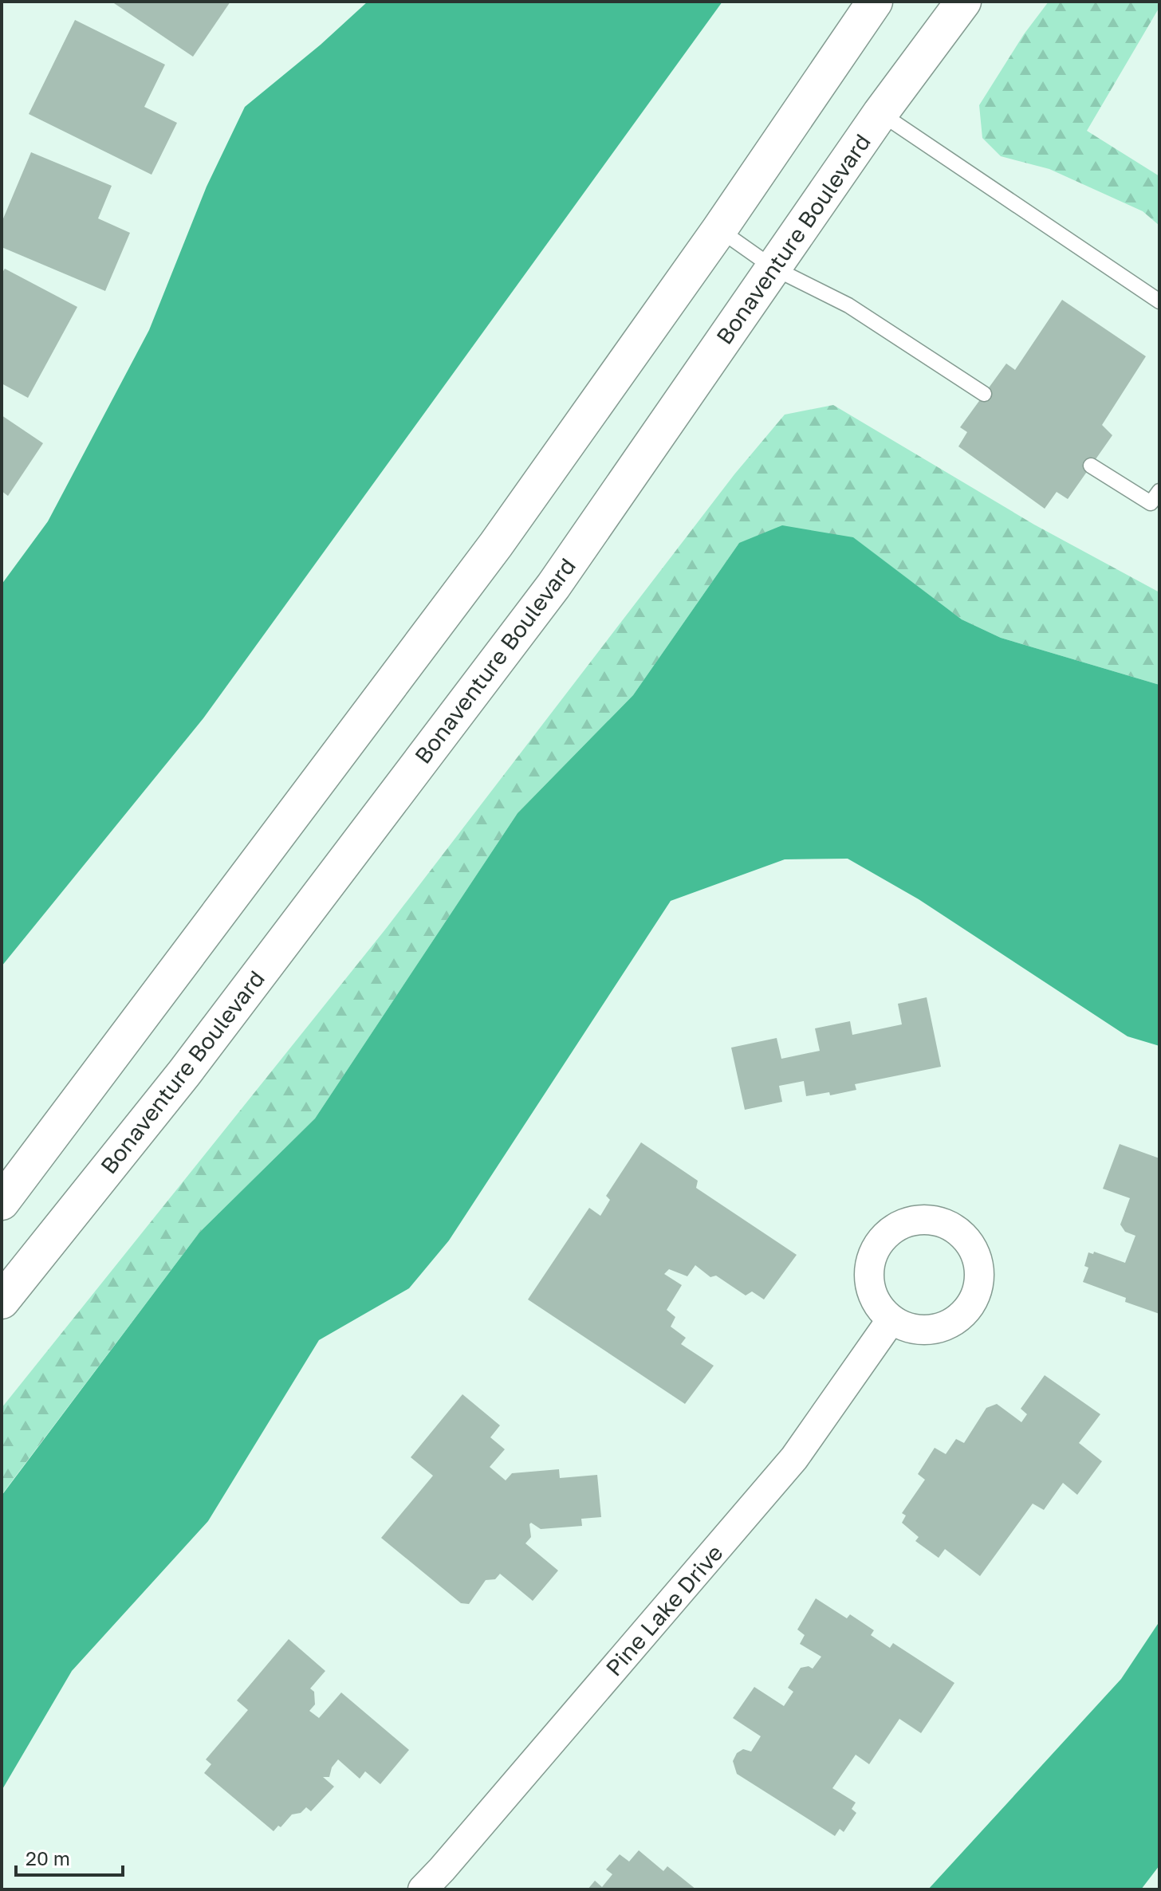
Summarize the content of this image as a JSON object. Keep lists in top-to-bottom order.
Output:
{
  "streets": {
    "main road": ["Bonaventure Boulevard"],
    "street": ["Pine Lake Drive"]
  },
  "scale_bar": "20 m"
}
